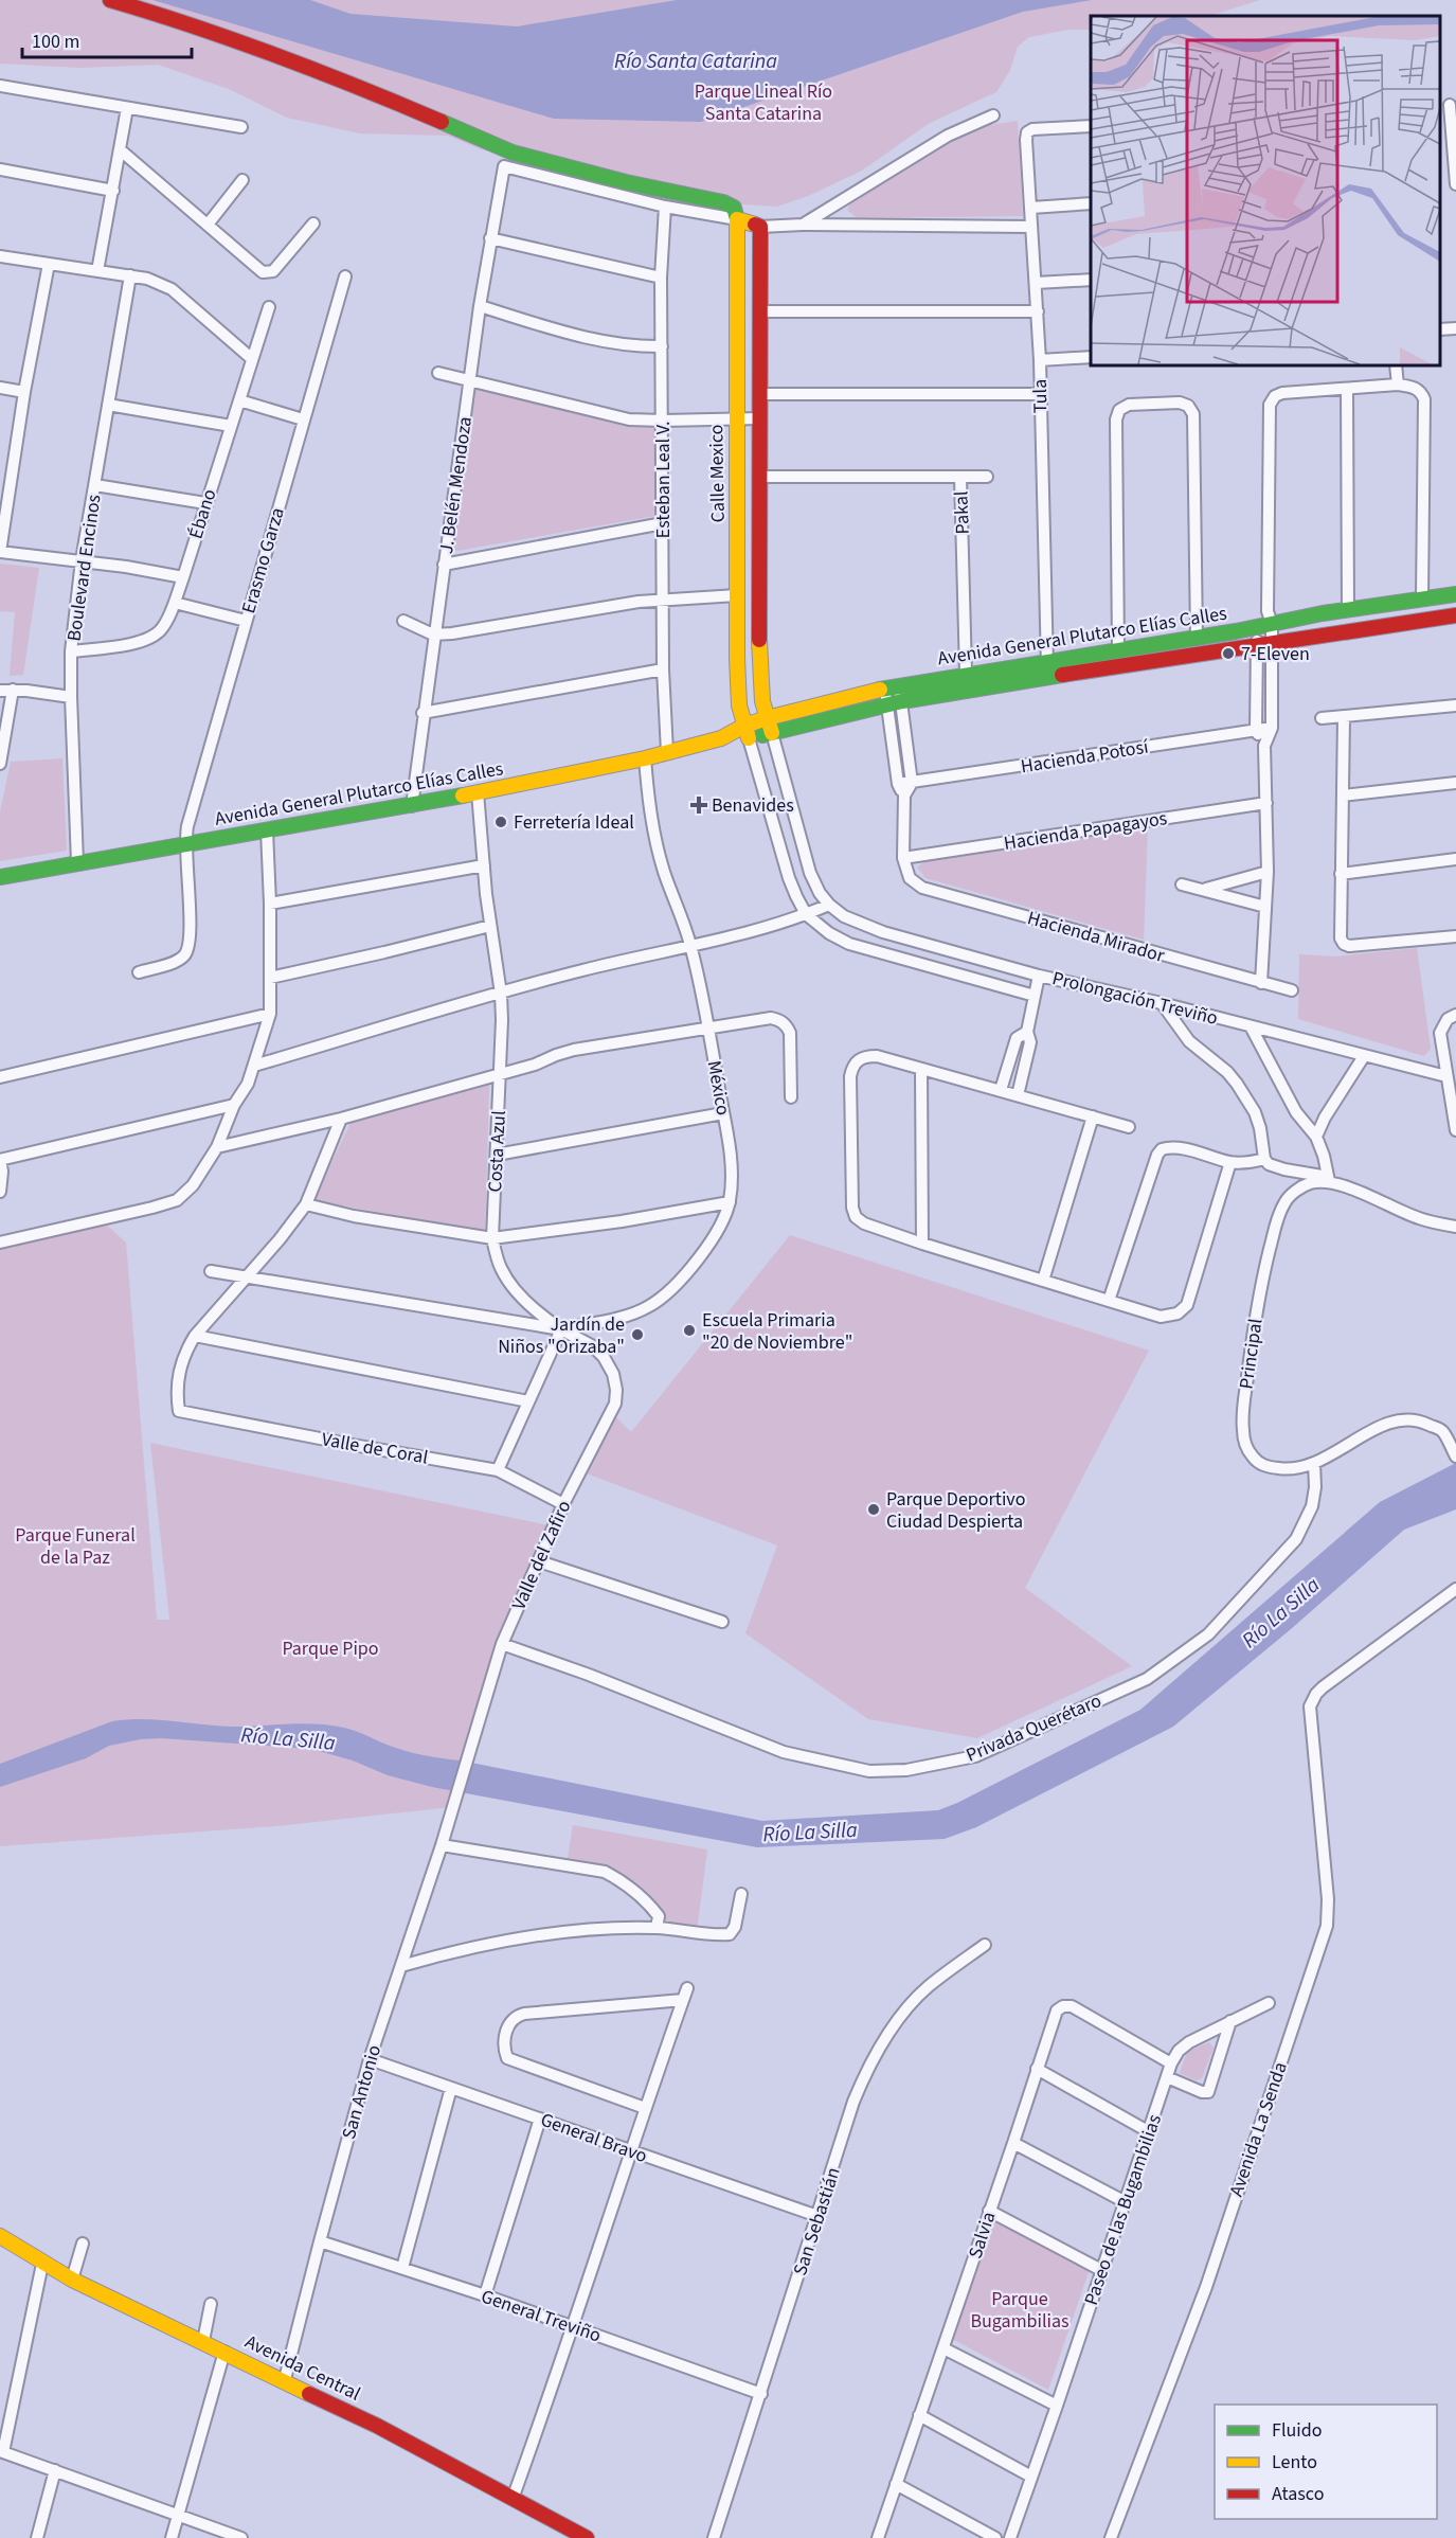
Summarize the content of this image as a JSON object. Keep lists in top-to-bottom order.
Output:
{
  "streets": {
    "main road": ["Calle Mexico", "Avenida General Plutarco Elías Calles", "Avenida Central"],
    "street": [
      "Tula",
      "Esteban Leal V.",
      "J. Belén Mendoza",
      "Pakal",
      "Ébano",
      "Erasmo Garza",
      "Boulevard Encinos",
      "Hacienda Potosí",
      "Hacienda Papagayos",
      "Hacienda Mirador",
      "Prolongación Treviño",
      "México",
      "Costa Azul",
      "Principal",
      "Valle de Coral",
      "Valle del Zafiro",
      "Privada Querétaro",
      "San Antonio",
      "Avenida La Senda",
      "General Bravo",
      "Paseo de las Bugambilias",
      "San Sebastián",
      "Salvia",
      "General Treviño"
    ]
  },
  "crossings": [
    ["Tula", "Avenida General Plutarco Elías Calles"],
    ["Calle Mexico", "Avenida General Plutarco Elías Calles"],
    ["Calle Mexico", "Prolongación Treviño"],
    ["Esteban Leal V.", "J. Belén Mendoza"],
    ["Esteban Leal V.", "Avenida General Plutarco Elías Calles"],
    ["J. Belén Mendoza", "Avenida General Plutarco Elías Calles"],
    ["Pakal", "Avenida General Plutarco Elías Calles"],
    ["Ébano", "Boulevard Encinos"],
    ["Erasmo Garza", "Avenida General Plutarco Elías Calles"],
    ["Boulevard Encinos", "Avenida General Plutarco Elías Calles"],
    ["Avenida General Plutarco Elías Calles", "Prolongación Treviño"],
    ["Avenida General Plutarco Elías Calles", "México"],
    ["Avenida General Plutarco Elías Calles", "Costa Azul"],
    ["Hacienda Papagayos", "Hacienda Mirador"],
    ["México", "Costa Azul"],
    ["México", "Valle del Zafiro"],
    ["Costa Azul", "Valle del Zafiro"],
    ["Principal", "Privada Querétaro"],
    ["Valle de Coral", "Valle del Zafiro"],
    ["Valle del Zafiro", "Privada Querétaro"],
    ["Valle del Zafiro", "San Antonio"],
    ["San Antonio", "General Bravo"],
    ["San Antonio", "General Treviño"],
    ["San Antonio", "Avenida Central"],
    ["General Bravo", "San Sebastián"],
    ["Paseo de las Bugambilias", "Salvia"],
    ["San Sebastián", "General Treviño"]
  ],
  "water": ["Río Santa Catarina", "Río La Silla"],
  "parks": [
    "Parque Lineal Río Santa Catarina",
    "Parque Funeral de la Paz",
    "Parque Pipo",
    "Parque Bugambilias"
  ],
  "places": {
    "other": [
      "7-Eleven",
      "Ferretería Ideal",
      "Escuela Primaria \"20 de Noviembre\"",
      "Jardín de Niños \"Orizaba\"",
      "Parque Deportivo Ciudad Despierta"
    ],
    "health": ["Benavides"]
  },
  "legend": ["Fluido", "Lento", "Atasco"],
  "scale_bar": "100 m"
}
